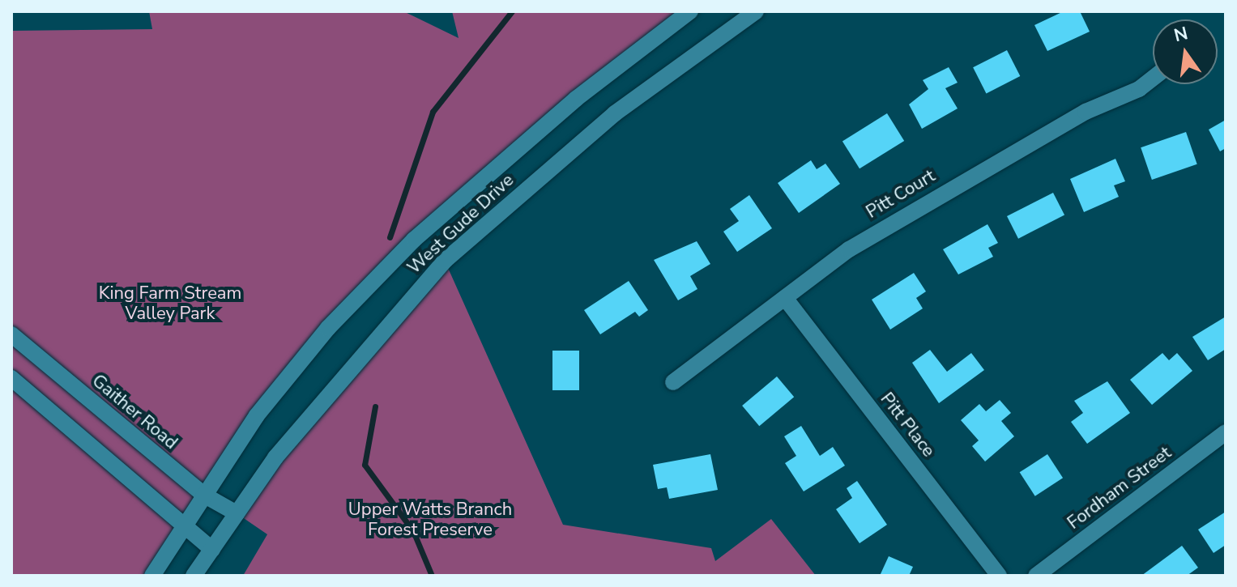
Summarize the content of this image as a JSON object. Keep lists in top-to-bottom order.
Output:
{
  "streets": {
    "main road": [
      "Pitt Court",
      "West Gude Drive",
      "Gaither Road",
      "Pitt Place",
      "Fordham Street"
    ]
  },
  "crossings": [
    ["Pitt Court", "Pitt Place"],
    ["West Gude Drive", "Gaither Road"]
  ],
  "parks": ["King Farm Stream Valley Park", "Upper Watts Branch Forest Preserve"],
  "north": "top"
}
